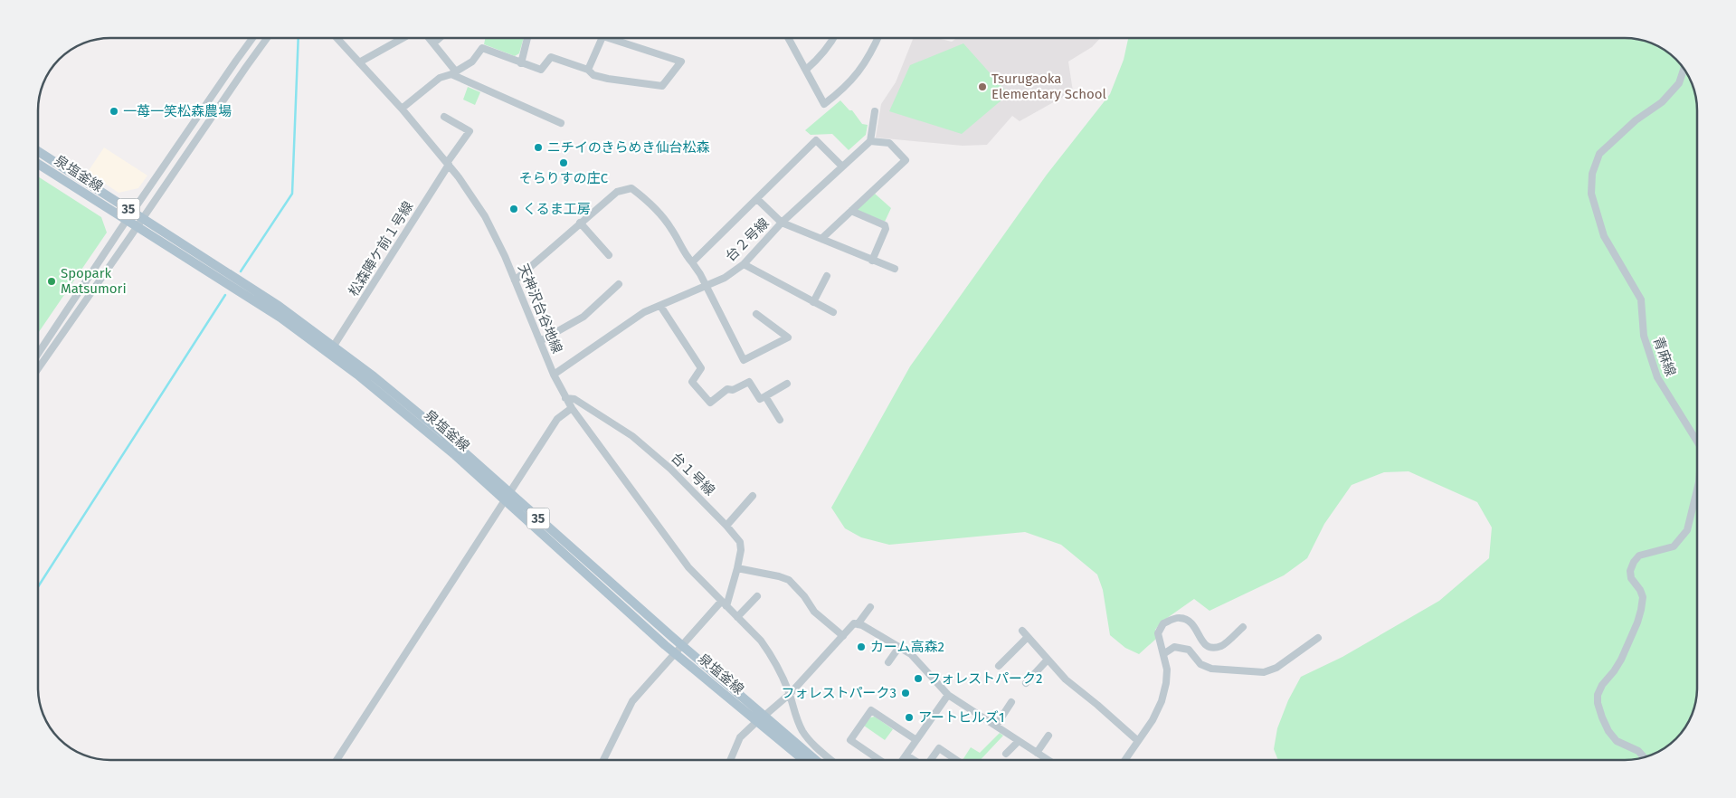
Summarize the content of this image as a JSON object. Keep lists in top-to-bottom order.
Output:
{
  "streets": {
    "main road": ["泉塩釜線", "35"],
    "street": [
      "台２号線",
      "松森陣ケ前１号線",
      "天神沢台谷地線",
      "青麻線",
      "台１号線"
    ]
  },
  "crossings": [
    ["泉塩釜線", "35"],
    ["泉塩釜線", "松森陣ケ前１号線"],
    ["台２号線", "天神沢台谷地線"],
    ["松森陣ケ前１号線", "天神沢台谷地線"],
    ["天神沢台谷地線", "台１号線"]
  ],
  "places": [
    "Tsurugaoka Elementary School",
    "一苺一笑松森農場",
    "ニチイのきらめき仙台松森",
    "そらりすの庄C",
    "くるま工房",
    "Spopark Matsumori",
    "カーム高森2",
    "フォレストパーク2",
    "フォレストパーク3",
    "アートヒルズ1"
  ]
}
